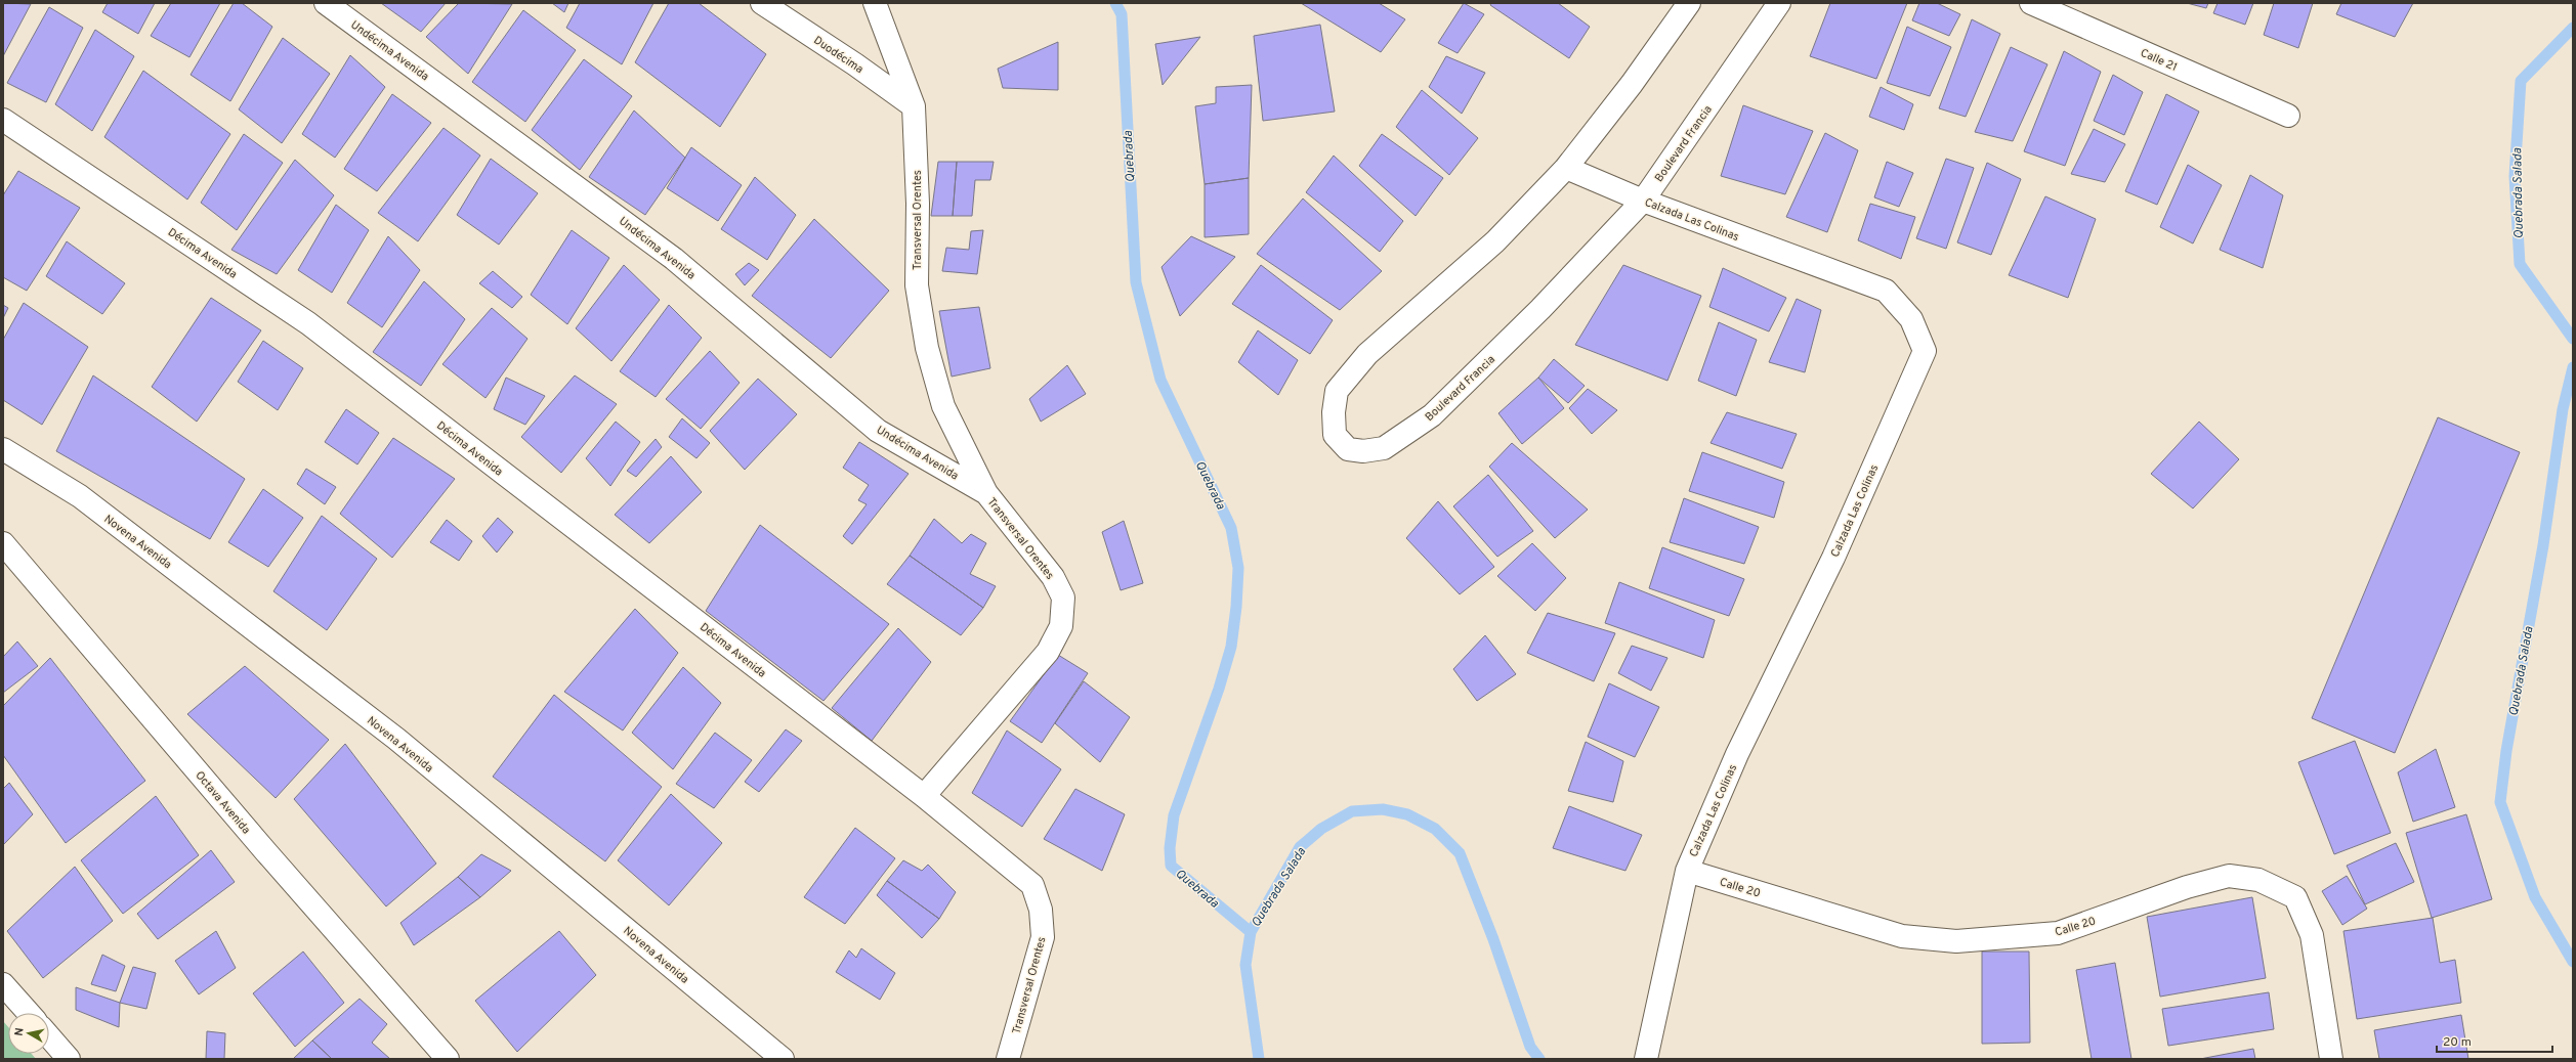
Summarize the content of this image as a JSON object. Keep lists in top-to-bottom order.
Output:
{
  "streets": {
    "street": [
      "Undécima Avenida",
      "Duodécima",
      "Calle 21",
      "Boulevard Francia",
      "Calzada Las Colinas",
      "Transversal Orentes",
      "Décima Avenida",
      "Novena Avenida",
      "Octava Avenida",
      "Calle 20"
    ]
  },
  "crossings": [
    ["Undécima Avenida", "Transversal Orentes"],
    ["Duodécima", "Transversal Orentes"],
    ["Boulevard Francia", "Calzada Las Colinas"],
    ["Calzada Las Colinas", "Calle 20"],
    ["Transversal Orentes", "Décima Avenida"]
  ],
  "water": ["Quebrada", "Quebrada Salada"],
  "scale_bar": "20 m",
  "north": "left"
}
